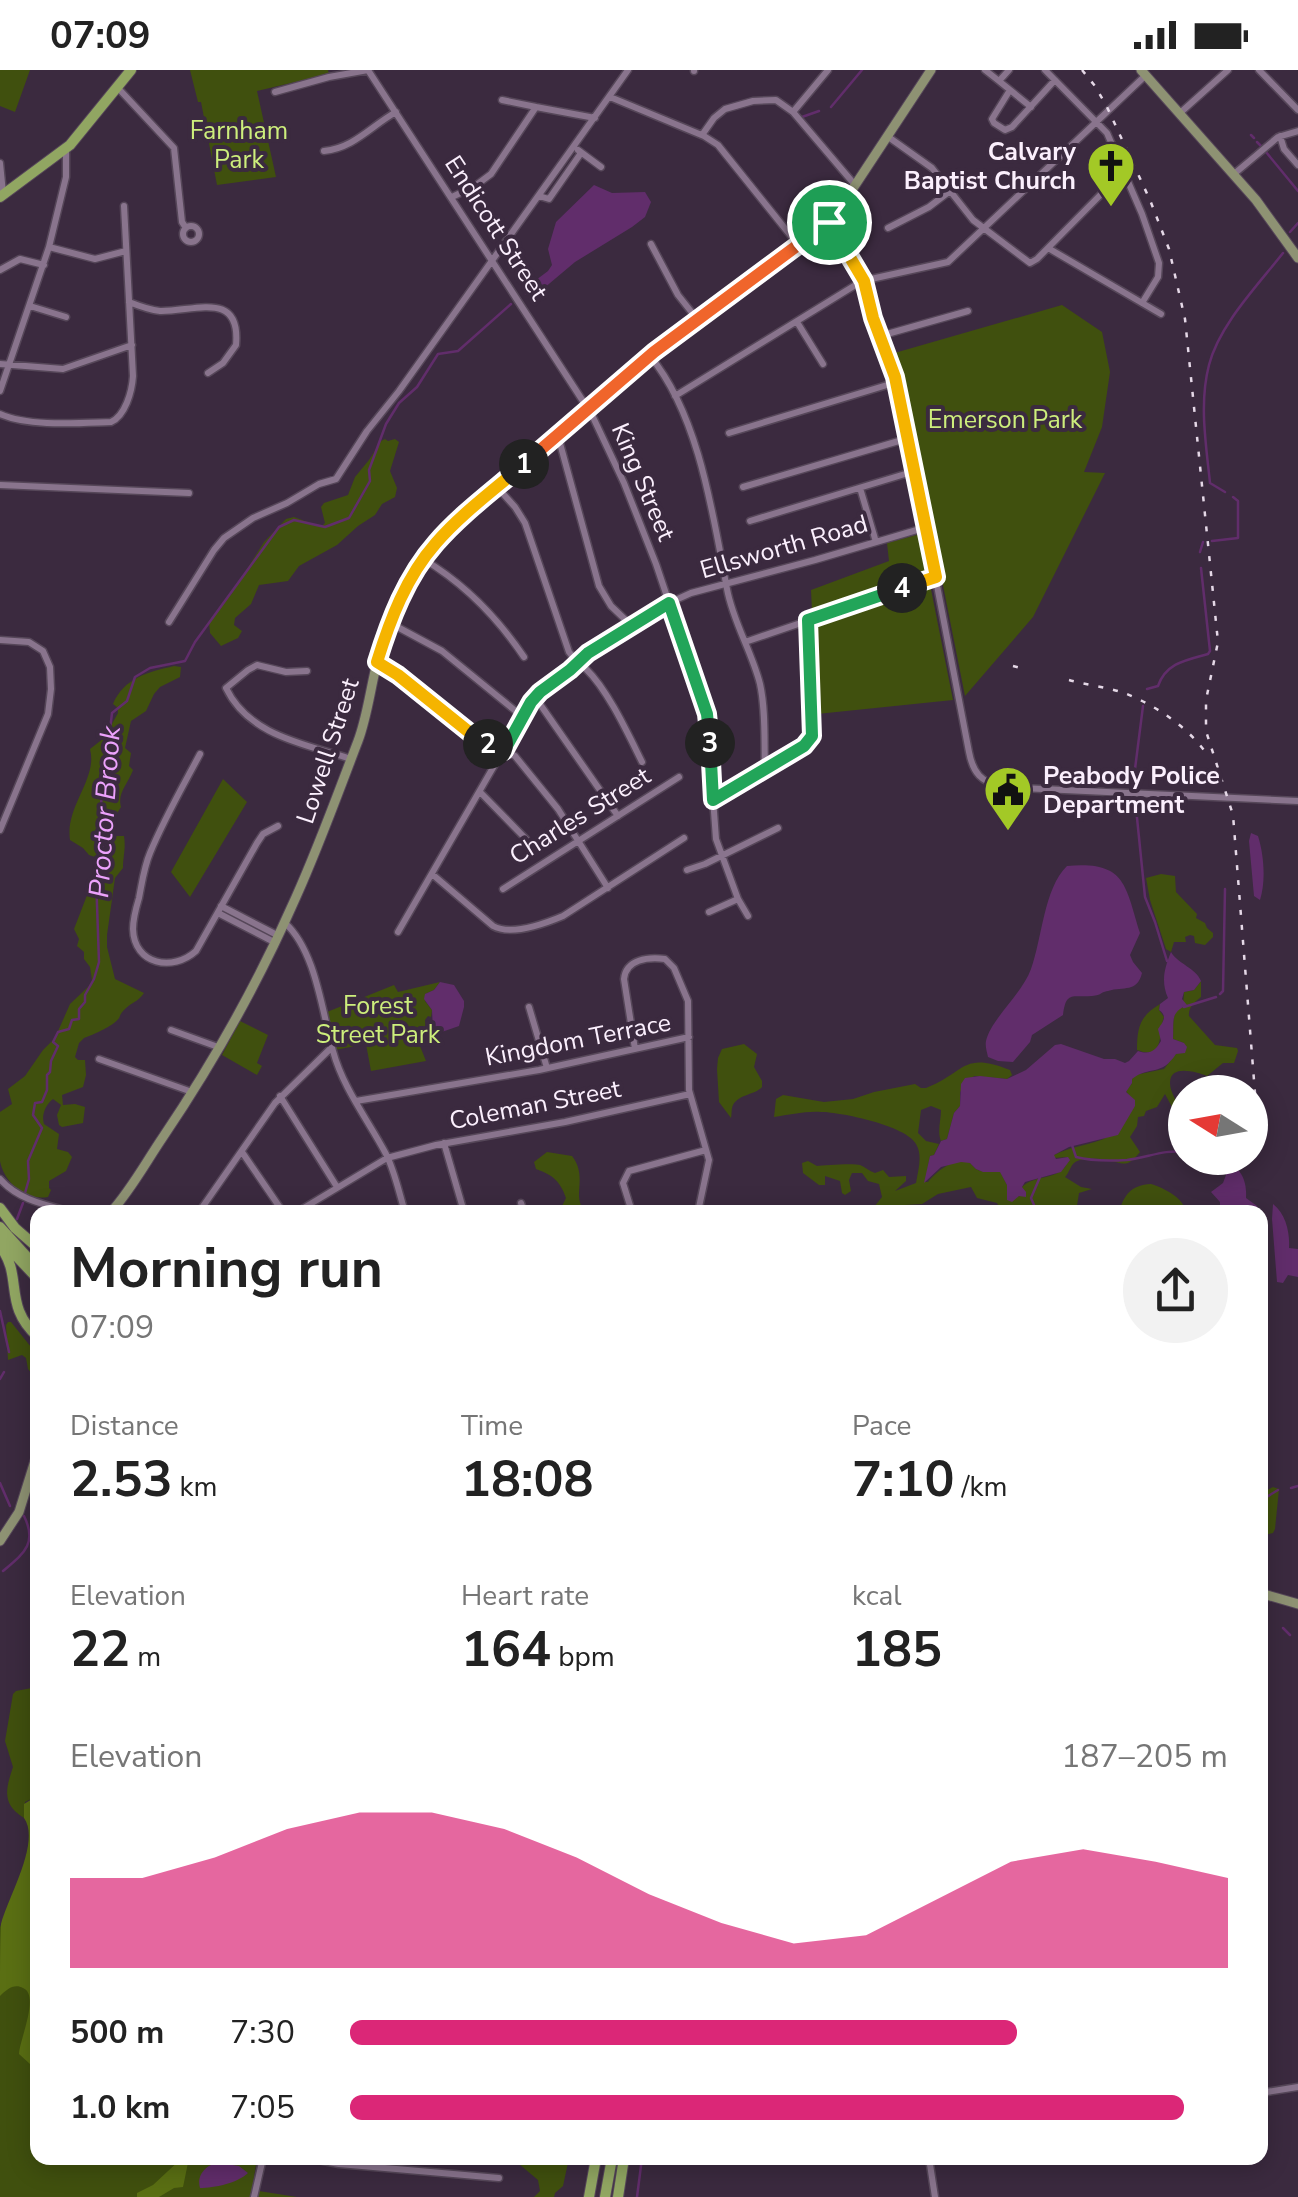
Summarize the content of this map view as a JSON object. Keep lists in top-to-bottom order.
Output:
{
  "streets": {
    "main road": ["Lowell Street"],
    "street": [
      "Endicott Street",
      "King Street",
      "Ellsworth Road",
      "Charles Street",
      "Kingdom Terrace",
      "Coleman Street"
    ]
  },
  "crossings": [
    ["Endicott Street", "King Street"],
    ["Endicott Street", "Lowell Street"],
    ["King Street", "Ellsworth Road"],
    ["King Street", "Lowell Street"]
  ],
  "water": ["Proctor Brook"],
  "parks": ["Farnham Park", "Emerson Park", "Forest Street Park"],
  "places": {
    "church": ["Calvary Baptist Church"],
    "public building": ["Peabody Police Department"]
  },
  "north": "left",
  "page": {
    "status": "07:09",
    "pins": [
      "1",
      "4",
      "3",
      "2"
    ],
    "heading": ["Morning run", "07:09"],
    "stats": [
      ["Distance", "2.53 km"],
      ["Time", "18:08"],
      ["Pace", "7:10 /km"],
      ["Elevation", "22 m"],
      ["Heart rate", "164 bpm"],
      ["kcal", "185"]
    ],
    "chart": ["Elevation", "187–205 m"],
    "list": [
      {
        "name": "500 m",
        "note": "7:30"
      },
      {
        "name": "1.0 km",
        "note": "7:05"
      }
    ]
  }
}
